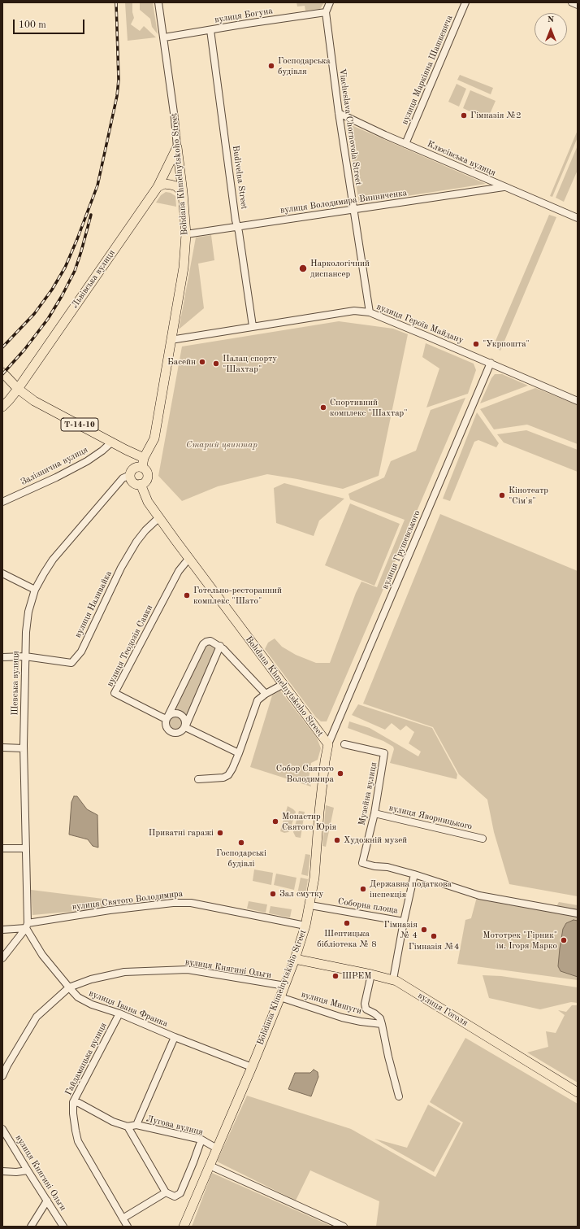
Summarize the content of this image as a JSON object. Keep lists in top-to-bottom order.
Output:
{
  "streets": {
    "main road": [
      "Bohdana Khmelnytskoho Street",
      "Львівська вулиця",
      "Т-14-10",
      "вулиця Гоголя"
    ],
    "street": [
      "вулиця Богуна",
      "вулиця Маркіяна Шашкевича",
      "Viacheslava Chornovola Street",
      "Клюсівська вулиця",
      "Budivelna Street",
      "вулиця Володимира Винниченка",
      "вулиця Героїв Майдану",
      "Залізнична вулиця",
      "вулиця Грушевського",
      "вулиця Наливайка",
      "вулиця Теодозія Савки",
      "Шевська вулиця",
      "Музейна вулиця",
      "вулиця Яворницького",
      "вулиця Святого Володимира",
      "Соборна площа",
      "вулиця Княгині Ольги",
      "вулиця Мишуги",
      "вулиця Івана Франка",
      "Гайдамацька вулиця",
      "Лугова вулиця"
    ]
  },
  "crossings": [
    ["вулиця Богуна", "Viacheslava Chornovola Street"],
    ["вулиця Богуна", "Bohdana Khmelnytskoho Street"],
    ["вулиця Богуна", "Budivelna Street"],
    ["вулиця Маркіяна Шашкевича", "Клюсівська вулиця"],
    ["Viacheslava Chornovola Street", "Клюсівська вулиця"],
    ["Viacheslava Chornovola Street", "вулиця Володимира Винниченка"],
    ["Viacheslava Chornovola Street", "вулиця Героїв Майдану"],
    ["Клюсівська вулиця", "вулиця Володимира Винниченка"],
    ["Bohdana Khmelnytskoho Street", "вулиця Володимира Винниченка"],
    ["Bohdana Khmelnytskoho Street", "Львівська вулиця"],
    ["Bohdana Khmelnytskoho Street", "вулиця Героїв Майдану"],
    ["Bohdana Khmelnytskoho Street", "Т-14-10"],
    ["Bohdana Khmelnytskoho Street", "вулиця Грушевського"],
    ["Bohdana Khmelnytskoho Street", "вулиця Наливайка"],
    ["Bohdana Khmelnytskoho Street", "вулиця Теодозія Савки"],
    ["Bohdana Khmelnytskoho Street", "Шевська вулиця"],
    ["Bohdana Khmelnytskoho Street", "вулиця Святого Володимира"],
    ["Bohdana Khmelnytskoho Street", "Соборна площа"],
    ["Bohdana Khmelnytskoho Street", "вулиця Княгині Ольги"],
    ["Bohdana Khmelnytskoho Street", "вулиця Мишуги"],
    ["Bohdana Khmelnytskoho Street", "вулиця Івана Франка"],
    ["Bohdana Khmelnytskoho Street", "вулиця Гоголя"],
    ["Bohdana Khmelnytskoho Street", "Лугова вулиця"],
    ["Budivelna Street", "вулиця Володимира Винниченка"],
    ["Budivelna Street", "вулиця Героїв Майдану"],
    ["Львівська вулиця", "Т-14-10"],
    ["вулиця Героїв Майдану", "вулиця Грушевського"],
    ["Т-14-10", "Залізнична вулиця"],
    ["вулиця Наливайка", "Шевська вулиця"],
    ["Шевська вулиця", "вулиця Святого Володимира"],
    ["Шевська вулиця", "вулиця Івана Франка"],
    ["Музейна вулиця", "вулиця Яворницького"],
    ["вулиця Святого Володимира", "вулиця Івана Франка"],
    ["Соборна площа", "вулиця Гоголя"],
    ["вулиця Княгині Ольги", "вулиця Івана Франка"],
    ["вулиця Івана Франка", "Гайдамацька вулиця"],
    ["Гайдамацька вулиця", "Лугова вулиця"]
  ],
  "parks": ["Старий цвинтар"],
  "places": [
    "Господарська будівля",
    "Гімназія №2",
    "Наркологічний диспансер",
    "\"Укрпошта\"",
    "Басейн",
    "Палац спорту \"Шахтар\"",
    "Спортивний комплекс \"Шахтар\"",
    "Кінотеатр \"Сім'я\"",
    "Готельно-ресторанний комплекс \"Шато\"",
    "Собор Святого Володимира",
    "Монастир Святого Юрія",
    "Приватні гаражі",
    "Художній музей",
    "Господарські будівлі",
    "Державна податкова інспекція",
    "Зал смутку",
    "Шептицька бібліотека № 8",
    "Гімназія № 4",
    "Гімназія №4",
    "Мототрек \"Гірник\" ім. Ігоря Марко",
    "ШРЕМ"
  ],
  "scale_bar": "100 m",
  "north": "top"
}
